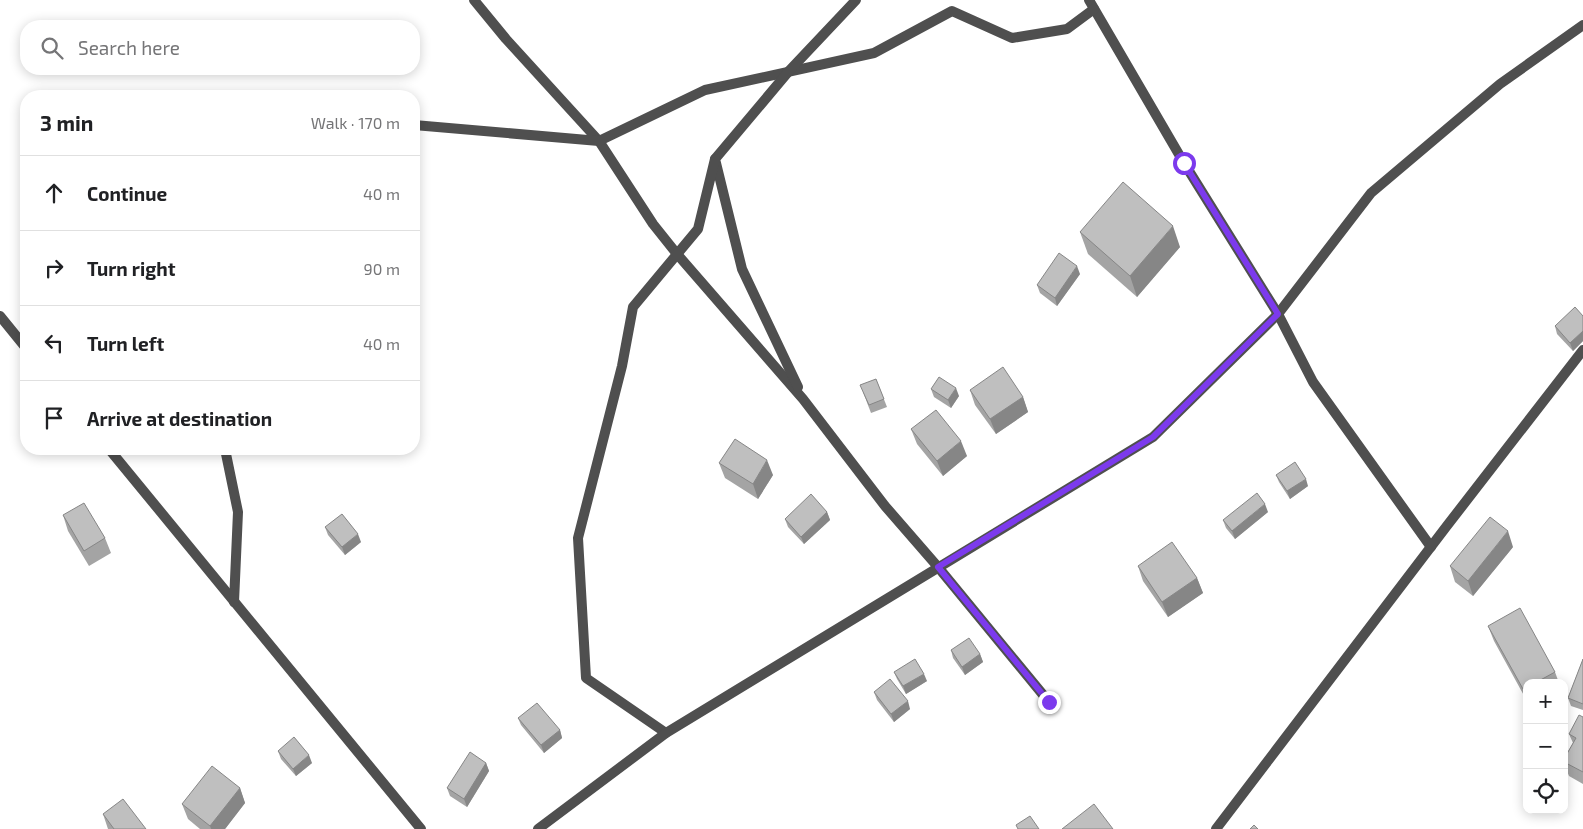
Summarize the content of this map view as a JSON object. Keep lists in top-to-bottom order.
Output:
{
  "page": {
    "search": "Search here",
    "heading": ["3 min", "Walk · 170 m"],
    "list": [
      ["Continue", "40 m"],
      ["Turn right", "90 m"],
      ["Turn left", "40 m"],
      "Arrive at destination"
    ],
    "map_buttons": ["+", "−"]
  }
}
